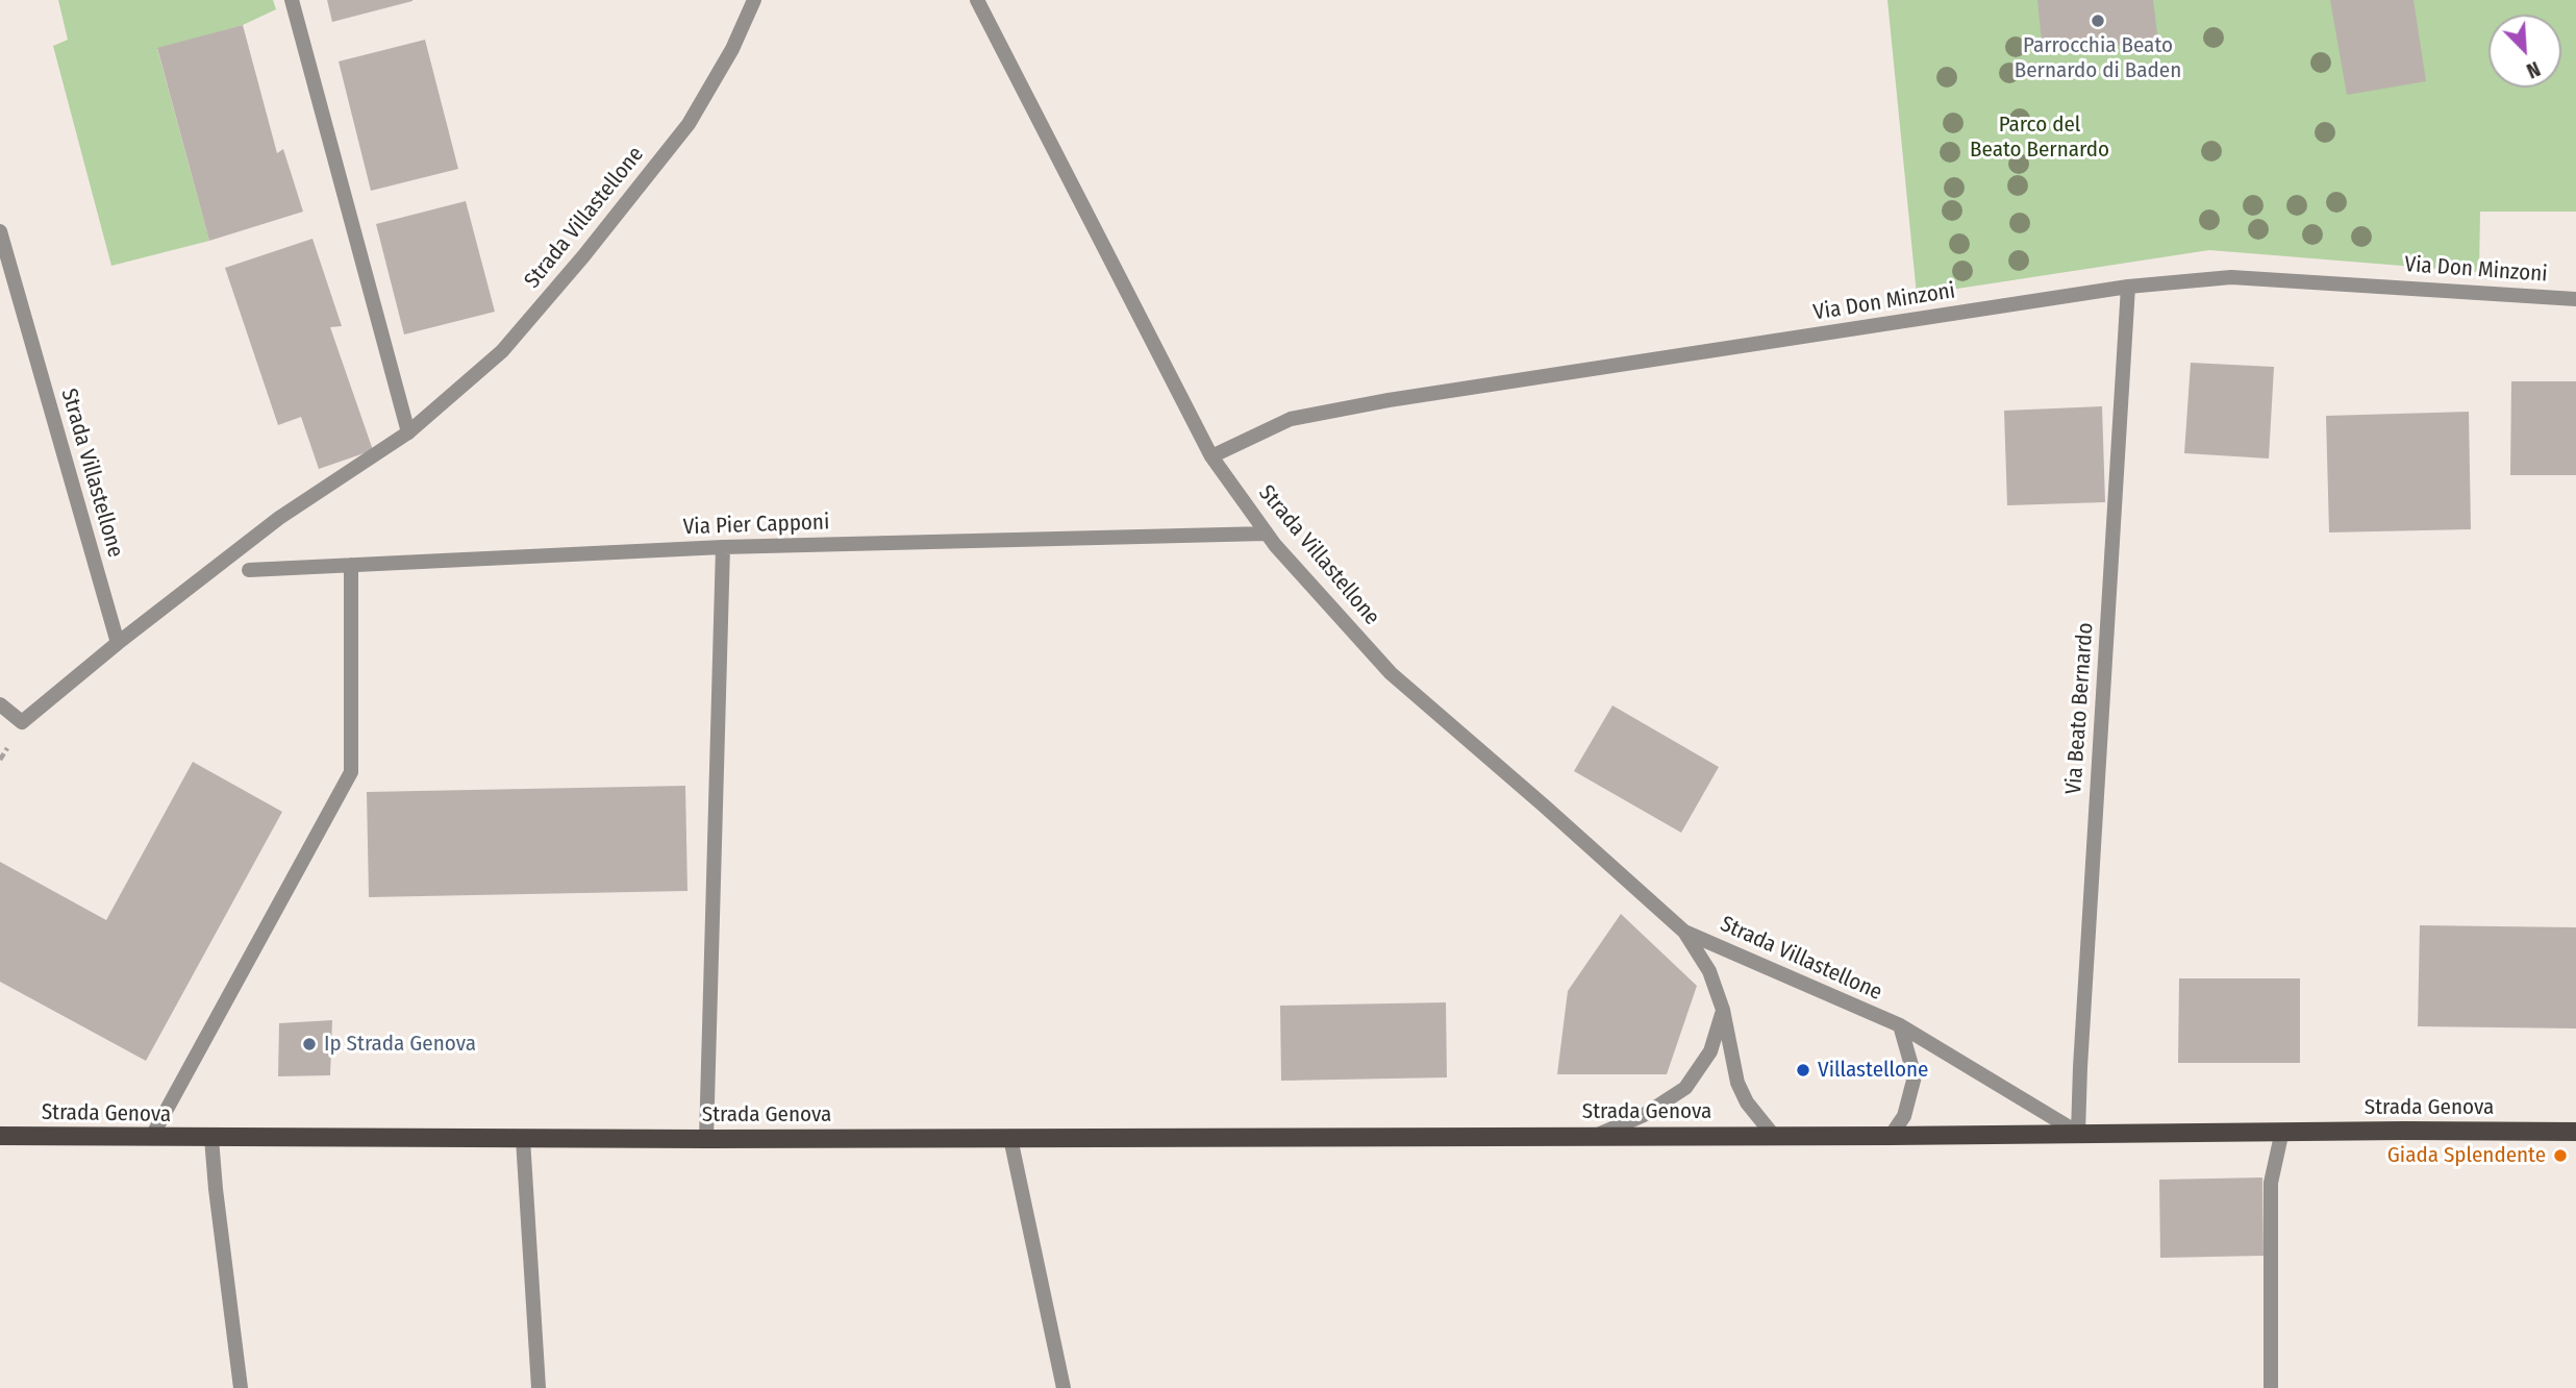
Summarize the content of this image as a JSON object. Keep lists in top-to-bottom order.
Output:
{
  "streets": {
    "main road": ["Strada Genova"],
    "street": [
      "Strada Villastellone",
      "Via Don Minzoni",
      "Via Pier Capponi",
      "Via Beato Bernardo"
    ]
  },
  "crossings": [
    ["Strada Villastellone", "Via Don Minzoni"],
    ["Strada Villastellone", "Via Pier Capponi"],
    ["Strada Villastellone", "Via Beato Bernardo"],
    ["Strada Villastellone", "Strada Genova"],
    ["Via Don Minzoni", "Via Beato Bernardo"],
    ["Via Beato Bernardo", "Strada Genova"]
  ],
  "parks": ["Parco del Beato Bernardo"],
  "places": [
    "Parrocchia Beato Bernardo di Baden",
    "Ip Strada Genova",
    "Villastellone",
    "Giada Splendente"
  ],
  "north": "bottom right"
}
